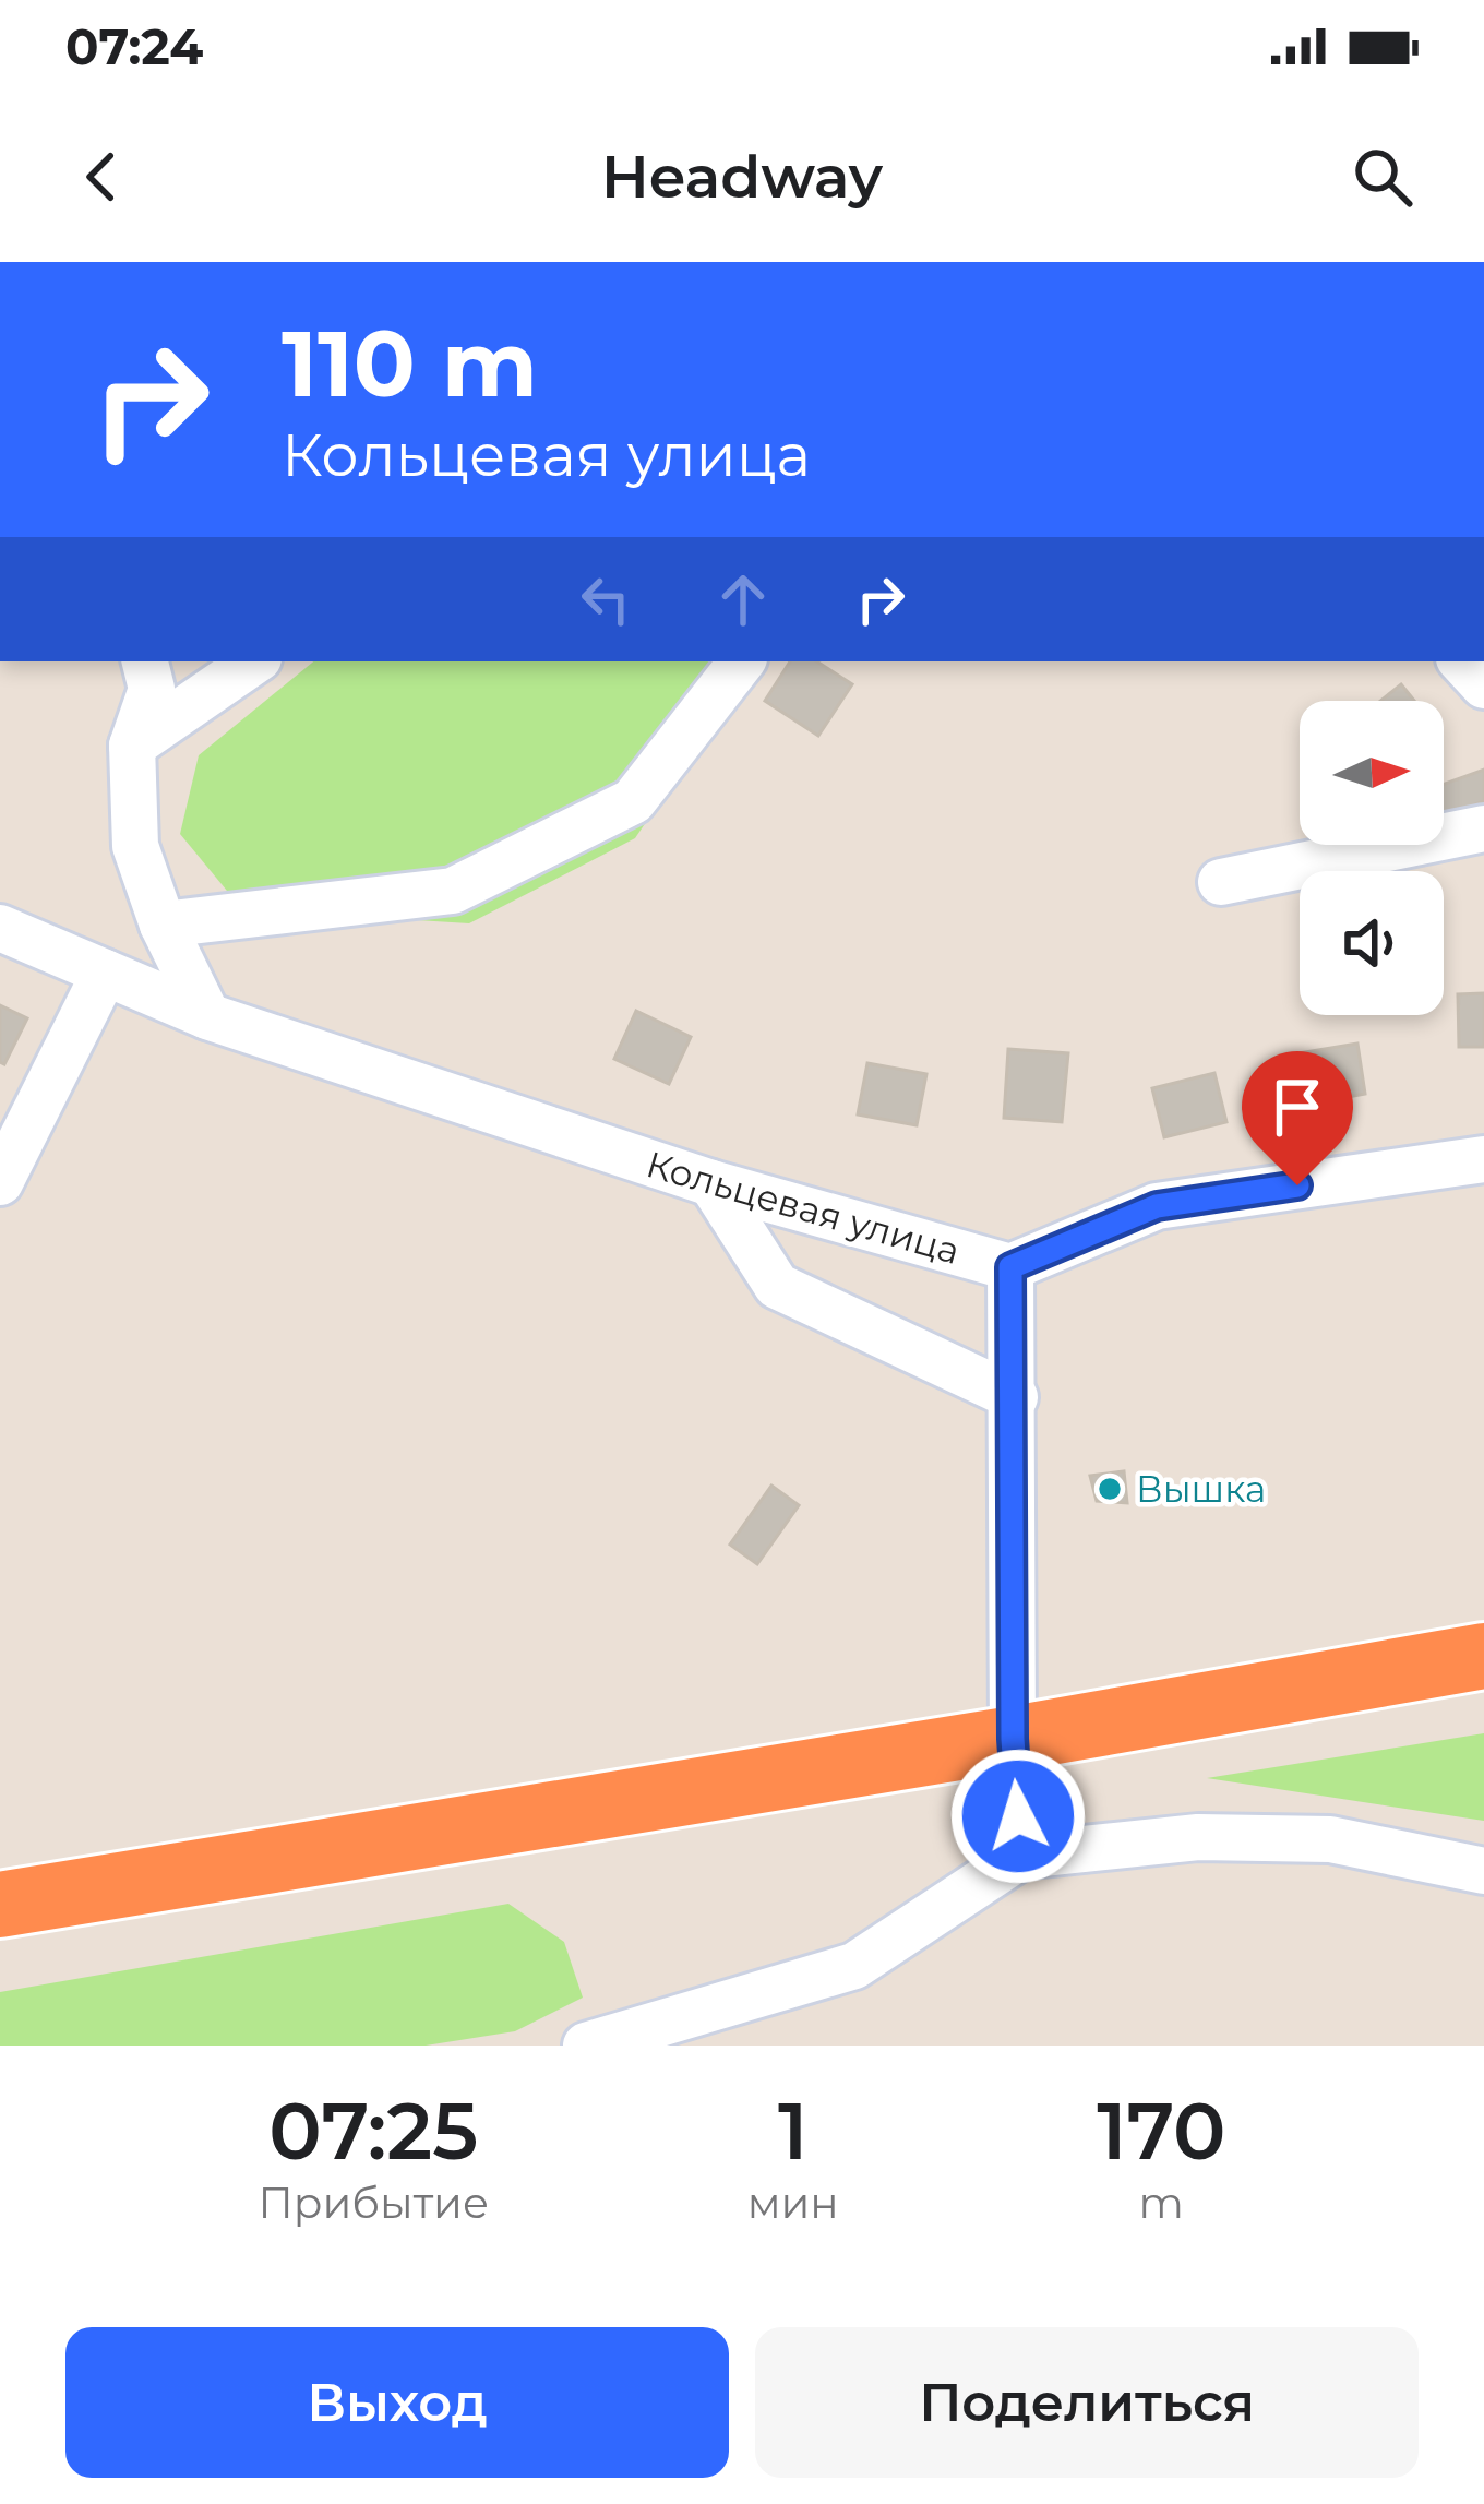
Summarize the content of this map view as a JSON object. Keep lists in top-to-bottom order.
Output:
{
  "streets": {
    "street": ["Кольцевая улица"]
  },
  "places": ["Вышка"],
  "north": "right",
  "page": {
    "status": "07:24",
    "header": "Headway",
    "turn": ["110 m", "Кольцевая улица"],
    "eta": [
      "07:25",
      "Прибытие",
      "1",
      "мин",
      "170",
      "m"
    ],
    "buttons": ["Выход", "Поделиться"]
  }
}
